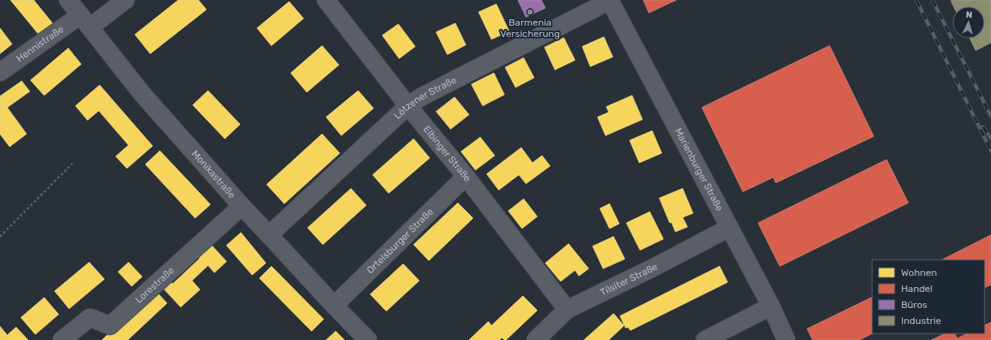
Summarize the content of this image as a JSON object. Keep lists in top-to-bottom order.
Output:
{
  "streets": {
    "street": [
      "Hennistraße",
      "Lötzener Straße",
      "Elbinger Straße",
      "Marienburger Straße",
      "Monikastraße",
      "Ortelsburger Straße",
      "Tilsiter Straße",
      "Lorestraße"
    ]
  },
  "crossings": [
    ["Hennistraße", "Monikastraße"],
    ["Lötzener Straße", "Elbinger Straße"],
    ["Lötzener Straße", "Marienburger Straße"],
    ["Lötzener Straße", "Monikastraße"],
    ["Elbinger Straße", "Ortelsburger Straße"],
    ["Elbinger Straße", "Tilsiter Straße"],
    ["Marienburger Straße", "Tilsiter Straße"],
    ["Monikastraße", "Ortelsburger Straße"],
    ["Monikastraße", "Lorestraße"]
  ],
  "places": ["Barmenia Versicherung"],
  "legend": [
    "Wohnen",
    "Handel",
    "Büros",
    "Industrie"
  ],
  "north": "top"
}
